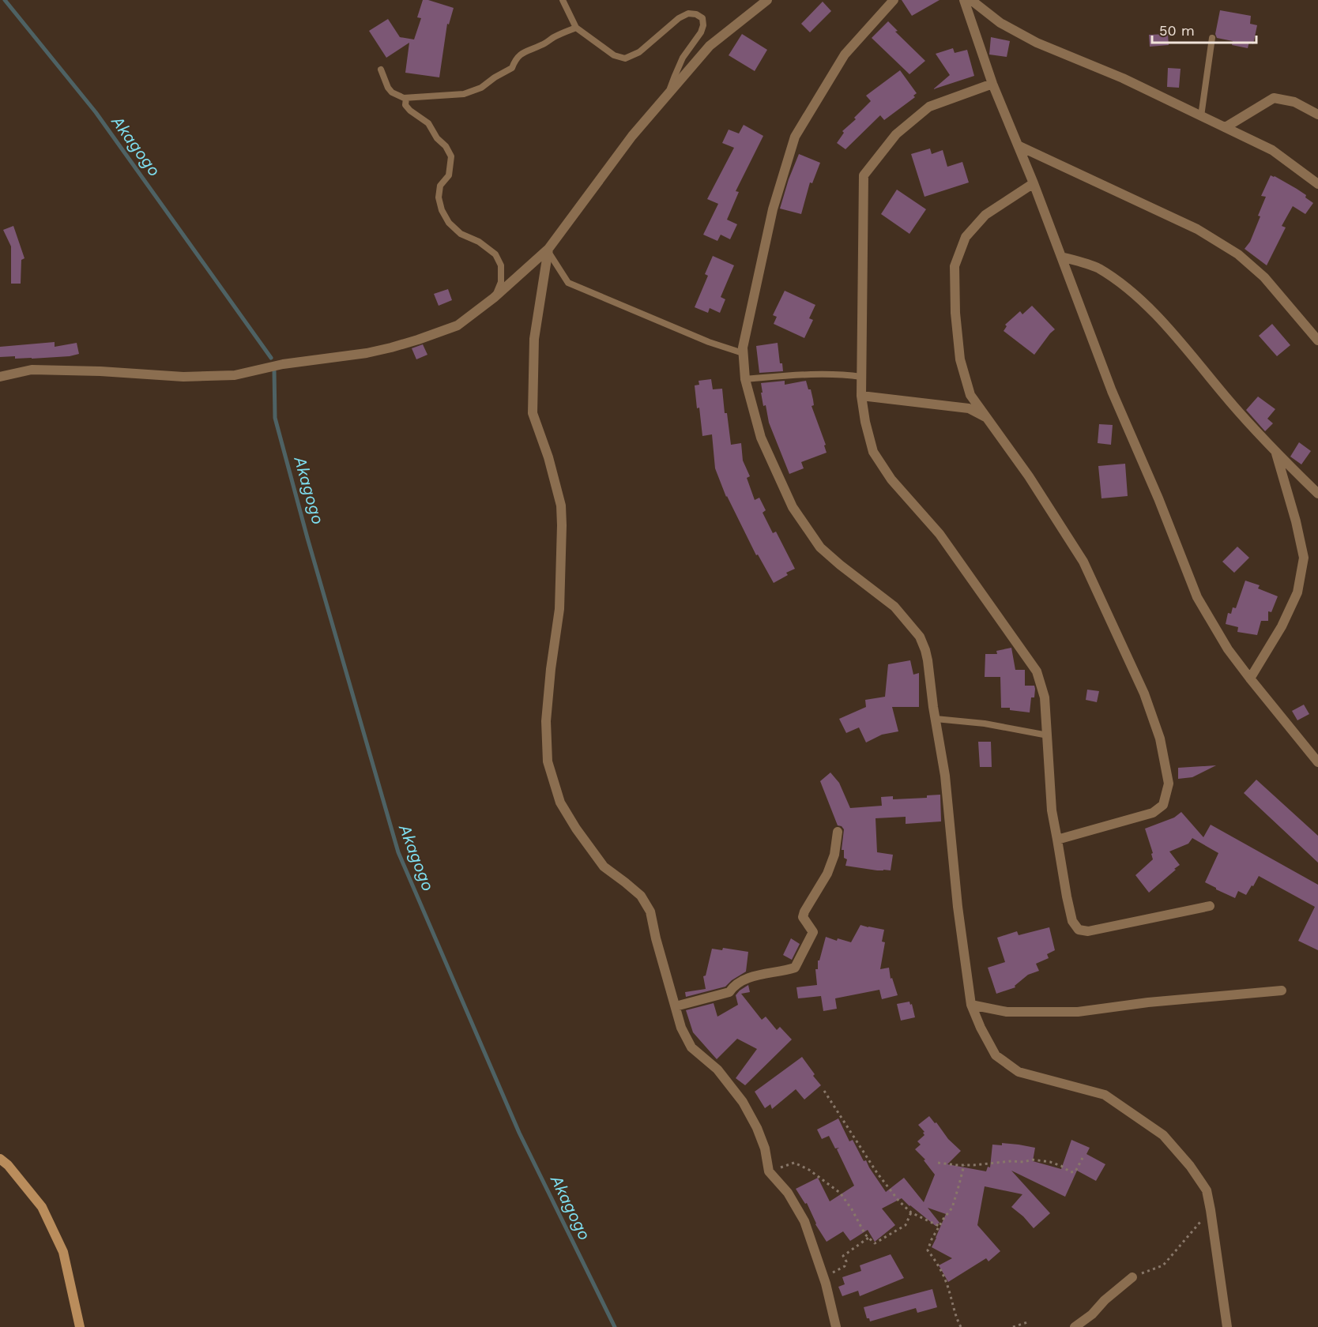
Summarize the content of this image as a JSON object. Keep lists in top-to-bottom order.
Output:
{
  "water": ["Akagogo"],
  "scale_bar": "50 m"
}
